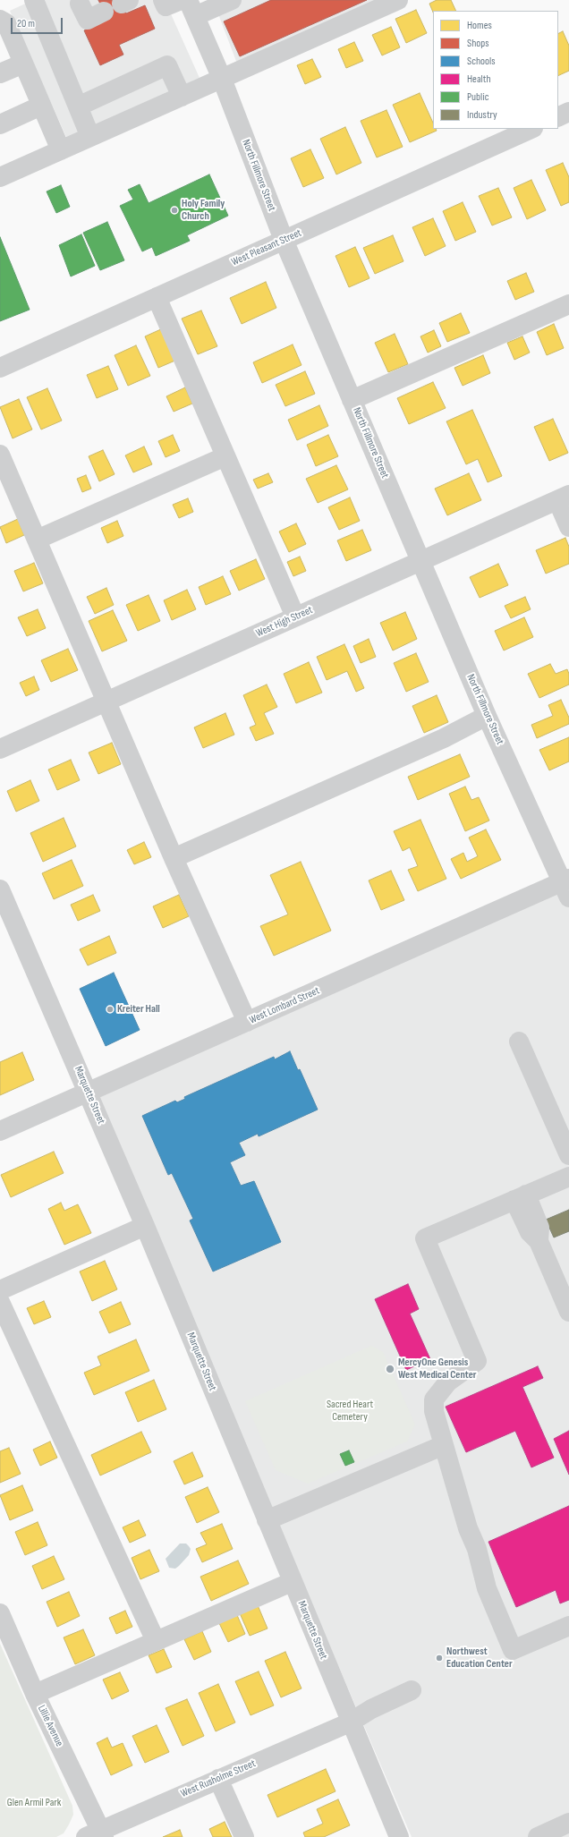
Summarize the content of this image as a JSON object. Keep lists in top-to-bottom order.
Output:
{
  "streets": {
    "street": [
      "North Fillmore Street",
      "West Pleasant Street",
      "West High Street",
      "West Lombard Street",
      "Marquette Street",
      "Lillie Avenue",
      "West Rusholme Street"
    ]
  },
  "crossings": [
    ["North Fillmore Street", "West Pleasant Street"],
    ["North Fillmore Street", "West High Street"],
    ["North Fillmore Street", "West Lombard Street"],
    ["West Lombard Street", "Marquette Street"],
    ["Marquette Street", "West Rusholme Street"],
    ["Lillie Avenue", "West Rusholme Street"]
  ],
  "parks": ["Sacred Heart Cemetery", "Glen Armil Park"],
  "places": [
    "Holy Family Church",
    "Kreiter Hall",
    "MercyOne Genesis West Medical Center",
    "Northwest Education Center"
  ],
  "legend": [
    "Homes",
    "Shops",
    "Schools",
    "Health",
    "Public",
    "Industry"
  ],
  "scale_bar": "20 m"
}
